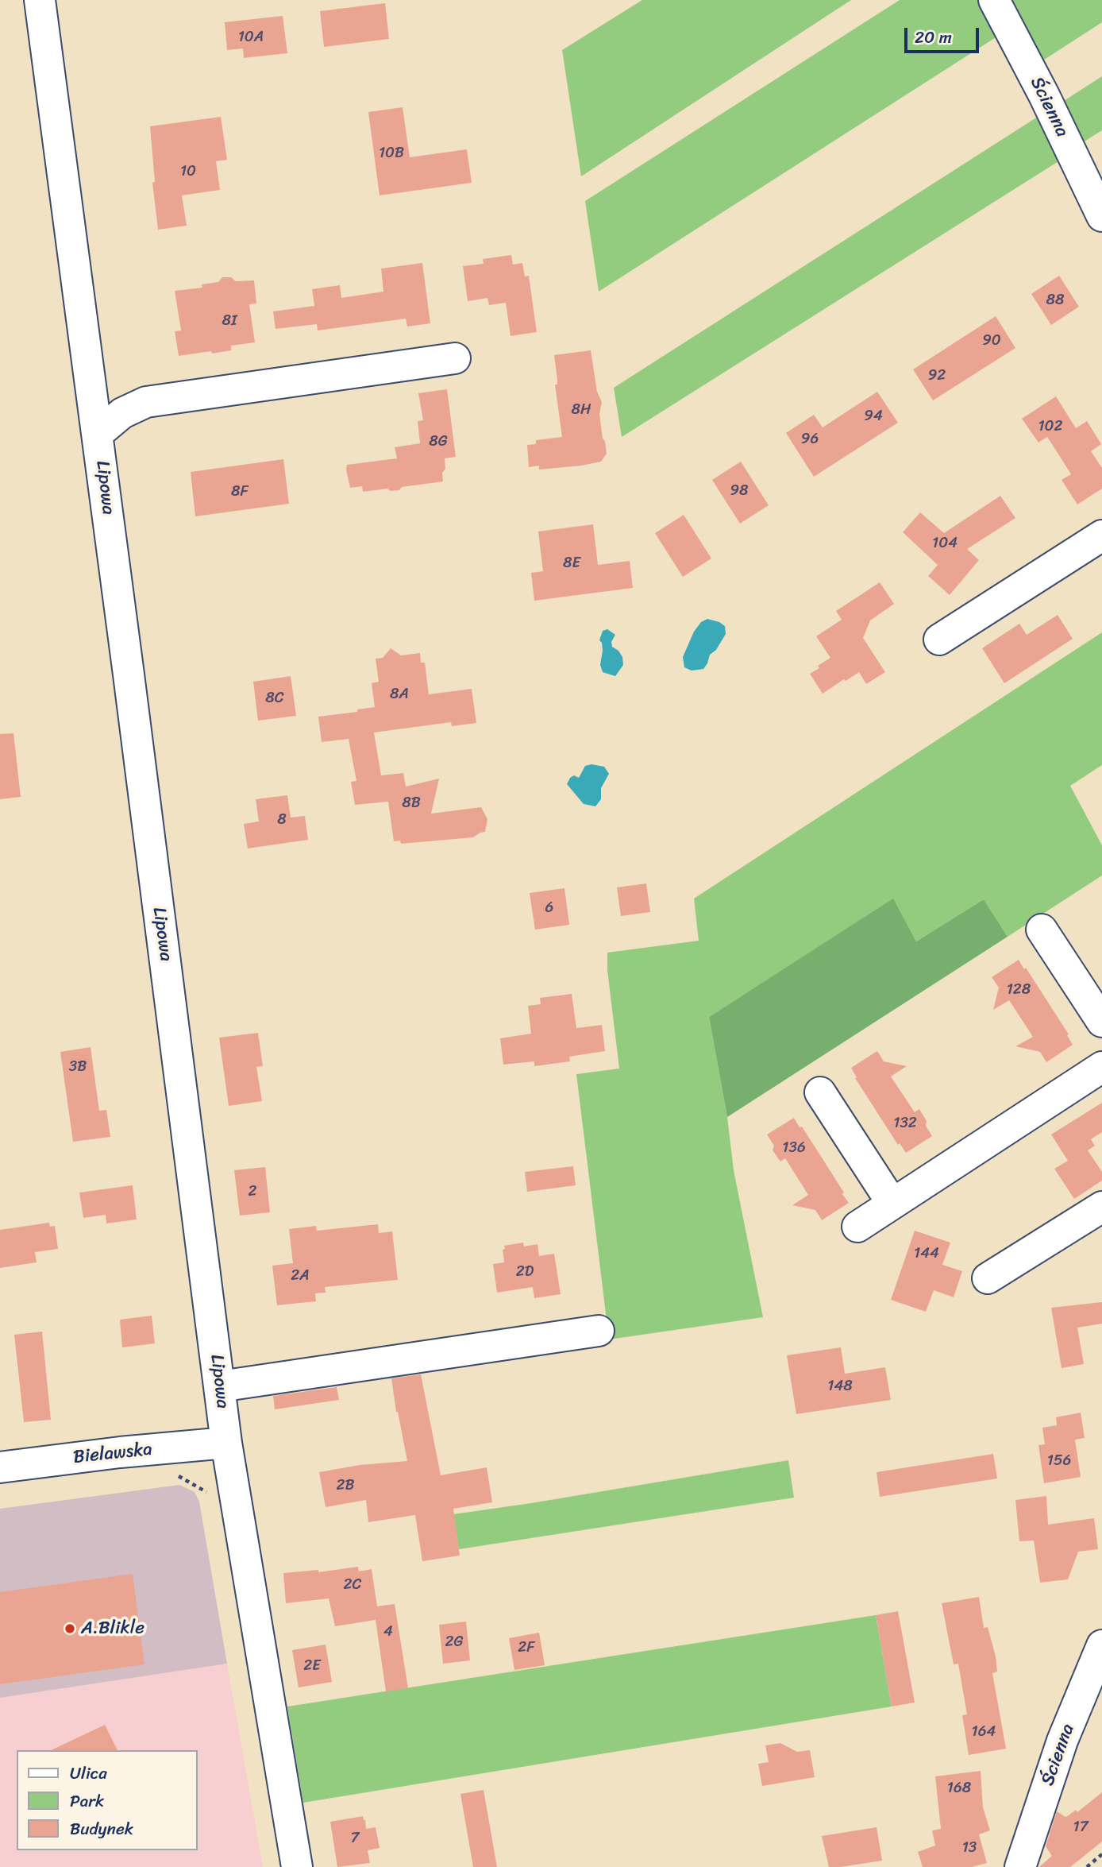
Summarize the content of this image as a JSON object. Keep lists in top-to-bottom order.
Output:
{
  "streets": {
    "street": ["Ścienna", "Lipowa", "Bielawska"]
  },
  "crossings": [
    ["Lipowa", "Bielawska"]
  ],
  "places": ["A.Blikle"],
  "house_numbers": [
    "10A",
    "10B",
    "10",
    "88",
    "8I",
    "90",
    "92",
    "8H",
    "94",
    "102",
    "96",
    "8G",
    "98",
    "8F",
    "104",
    "8E",
    "8A",
    "8C",
    "8B",
    "8",
    "6",
    "128",
    "3B",
    "132",
    "136",
    "2",
    "144",
    "2D",
    "2A",
    "148",
    "156",
    "2B",
    "2C",
    "4",
    "2G",
    "2F",
    "2E",
    "164",
    "168",
    "17",
    "7",
    "13"
  ],
  "legend": ["Ulica", "Park", "Budynek"],
  "scale_bar": "20 m"
}
